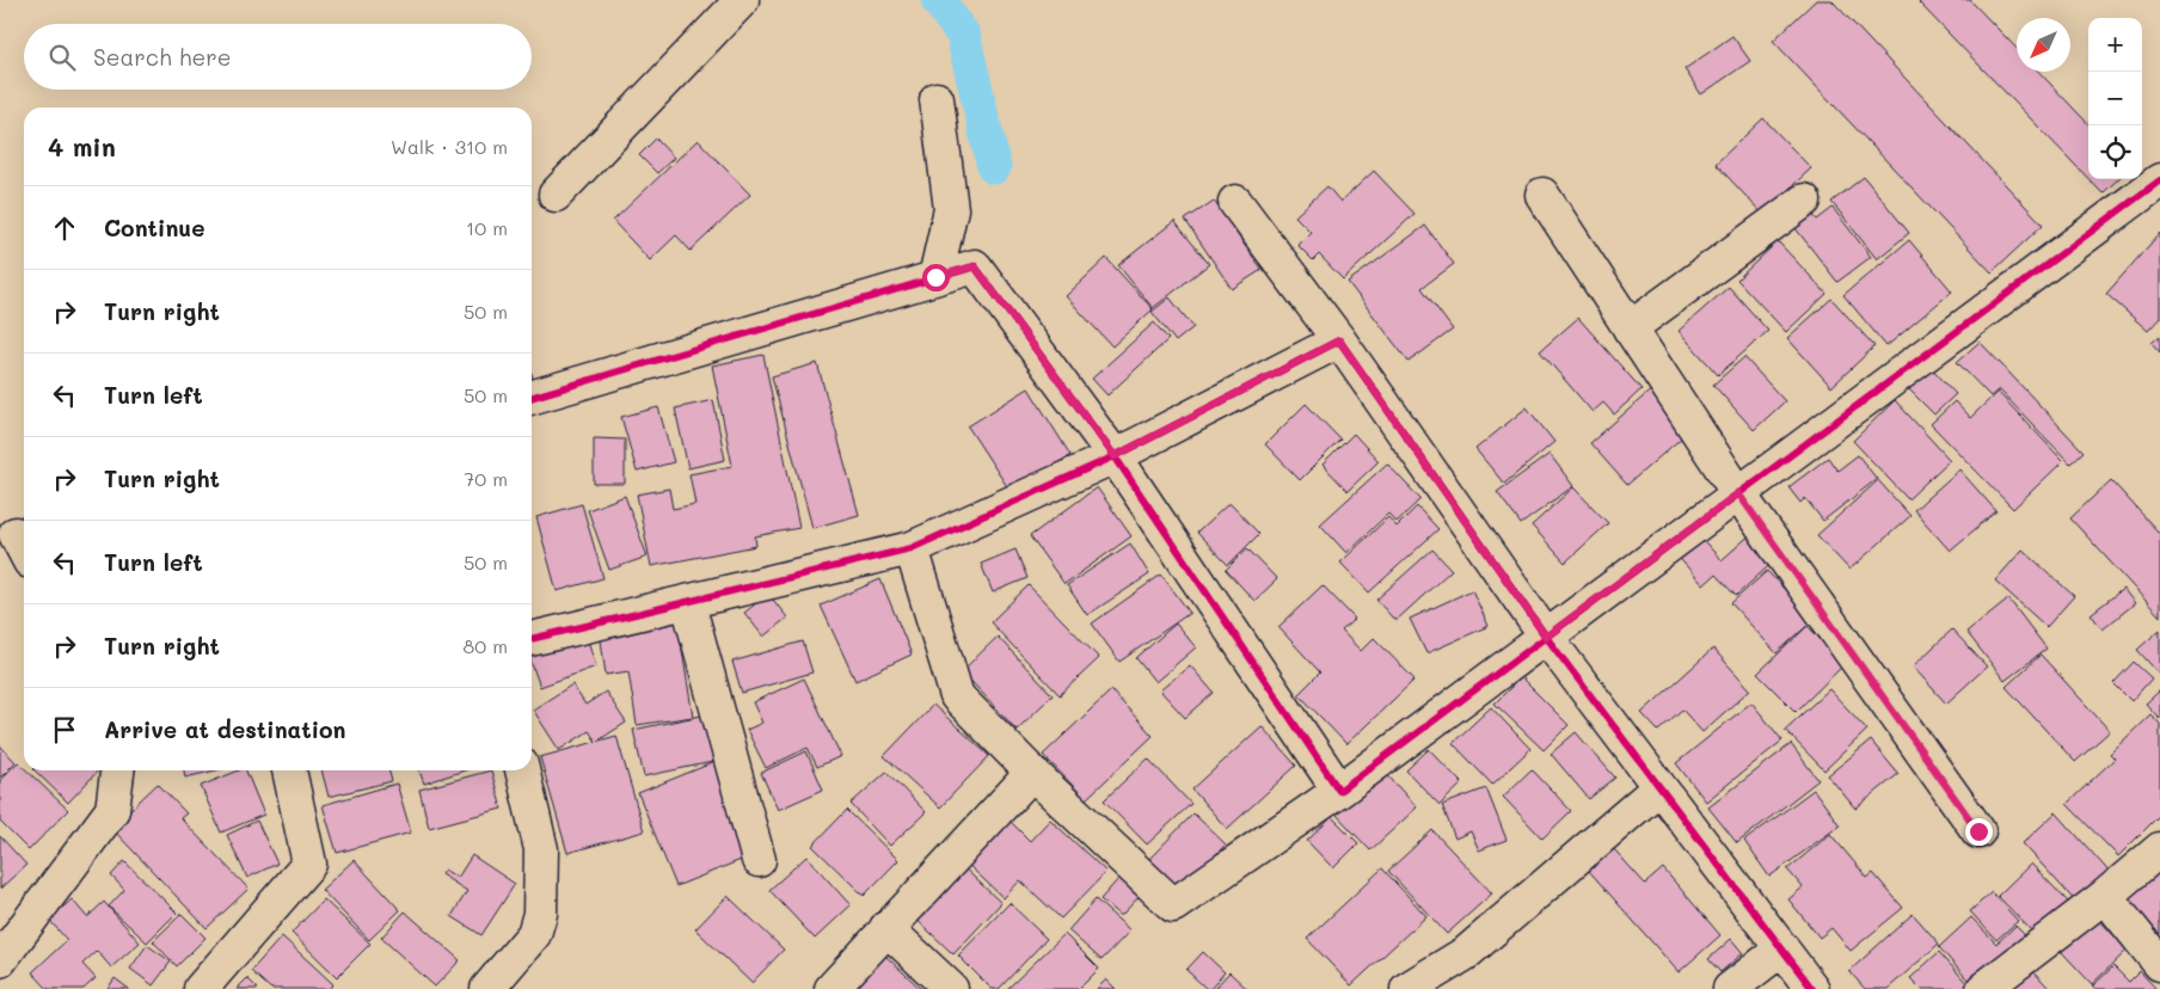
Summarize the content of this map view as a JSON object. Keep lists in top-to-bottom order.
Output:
{
  "north": "bottom left",
  "page": {
    "map_buttons": ["+", "−"],
    "search": "Search here",
    "heading": ["4 min", "Walk · 310 m"],
    "list": [
      ["Continue", "10 m"],
      ["Turn right", "50 m"],
      ["Turn left", "50 m"],
      ["Turn right", "70 m"],
      ["Turn left", "50 m"],
      ["Turn right", "80 m"],
      "Arrive at destination"
    ]
  }
}
